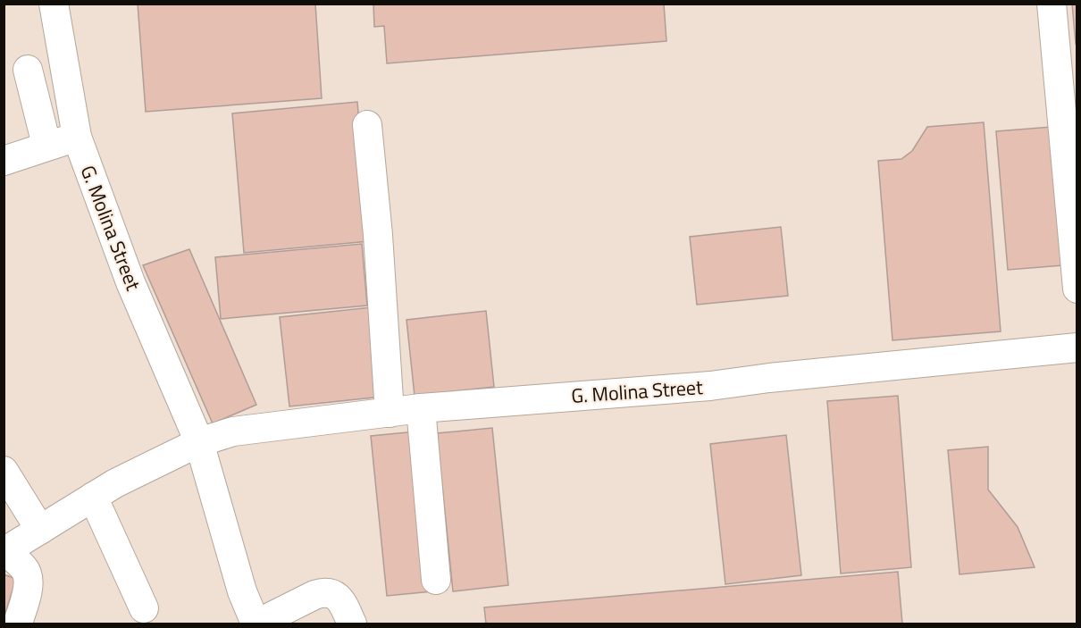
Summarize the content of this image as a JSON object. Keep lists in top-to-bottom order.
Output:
{
  "streets": {
    "street": ["G. Molina Street"]
  }
}
